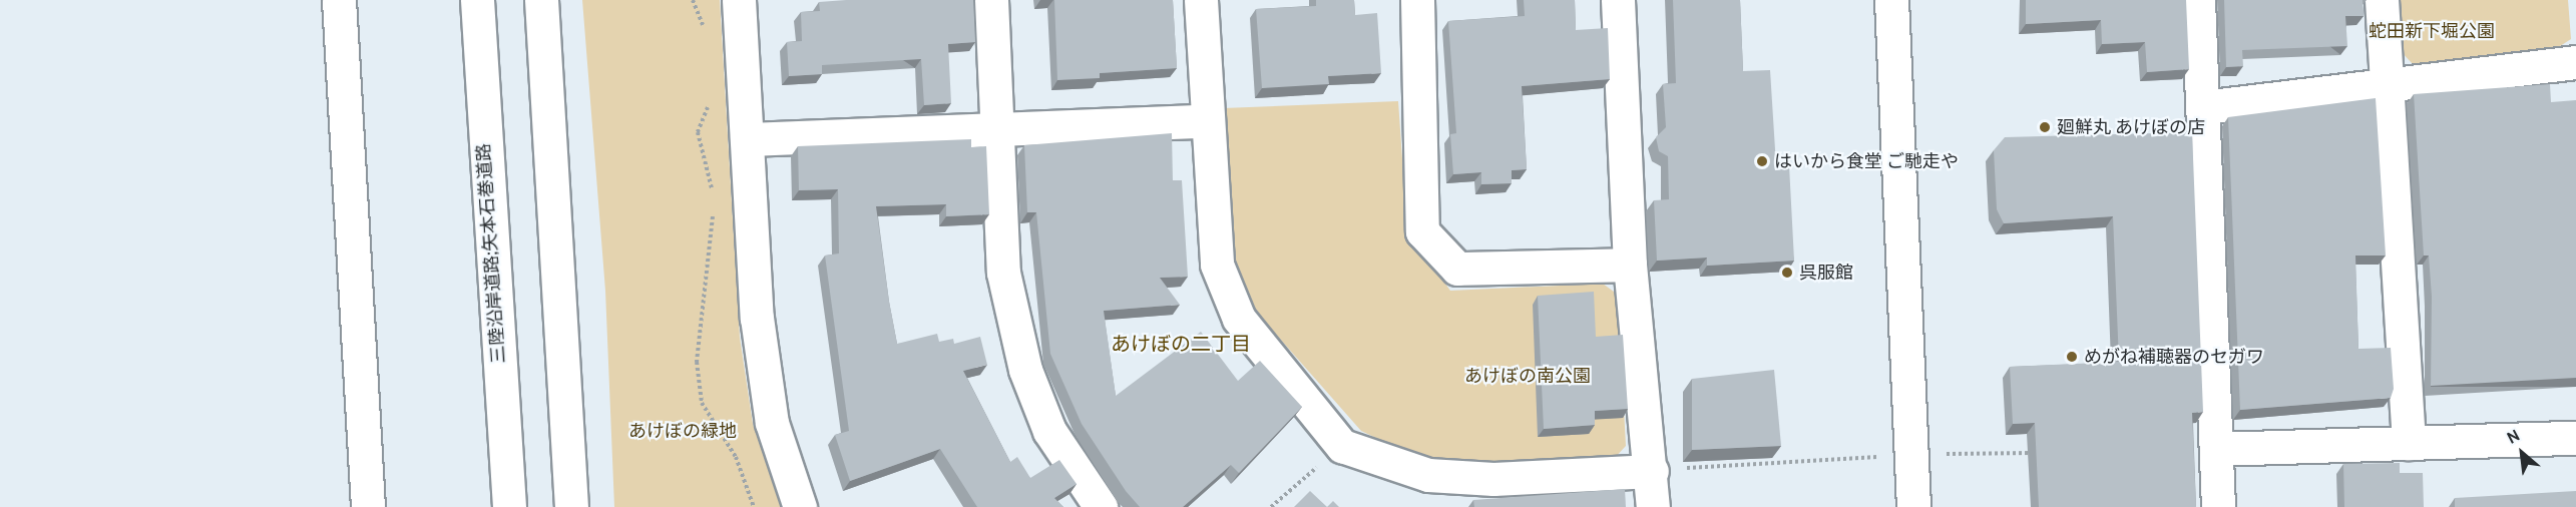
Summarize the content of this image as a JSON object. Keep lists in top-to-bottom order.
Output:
{
  "streets": {
    "main road": ["三陸沿岸道路;矢本石巻道路"]
  },
  "districts": ["あけぼの二丁目"],
  "parks": ["蛇田新下堀公園", "あけぼの南公園", "あけぼの緑地"],
  "places": [
    "廻鮮丸 あけぼの店",
    "はいから食堂 ご馳走や",
    "呉服館",
    "めがね補聴器のセガワ"
  ],
  "north": "top left"
}
